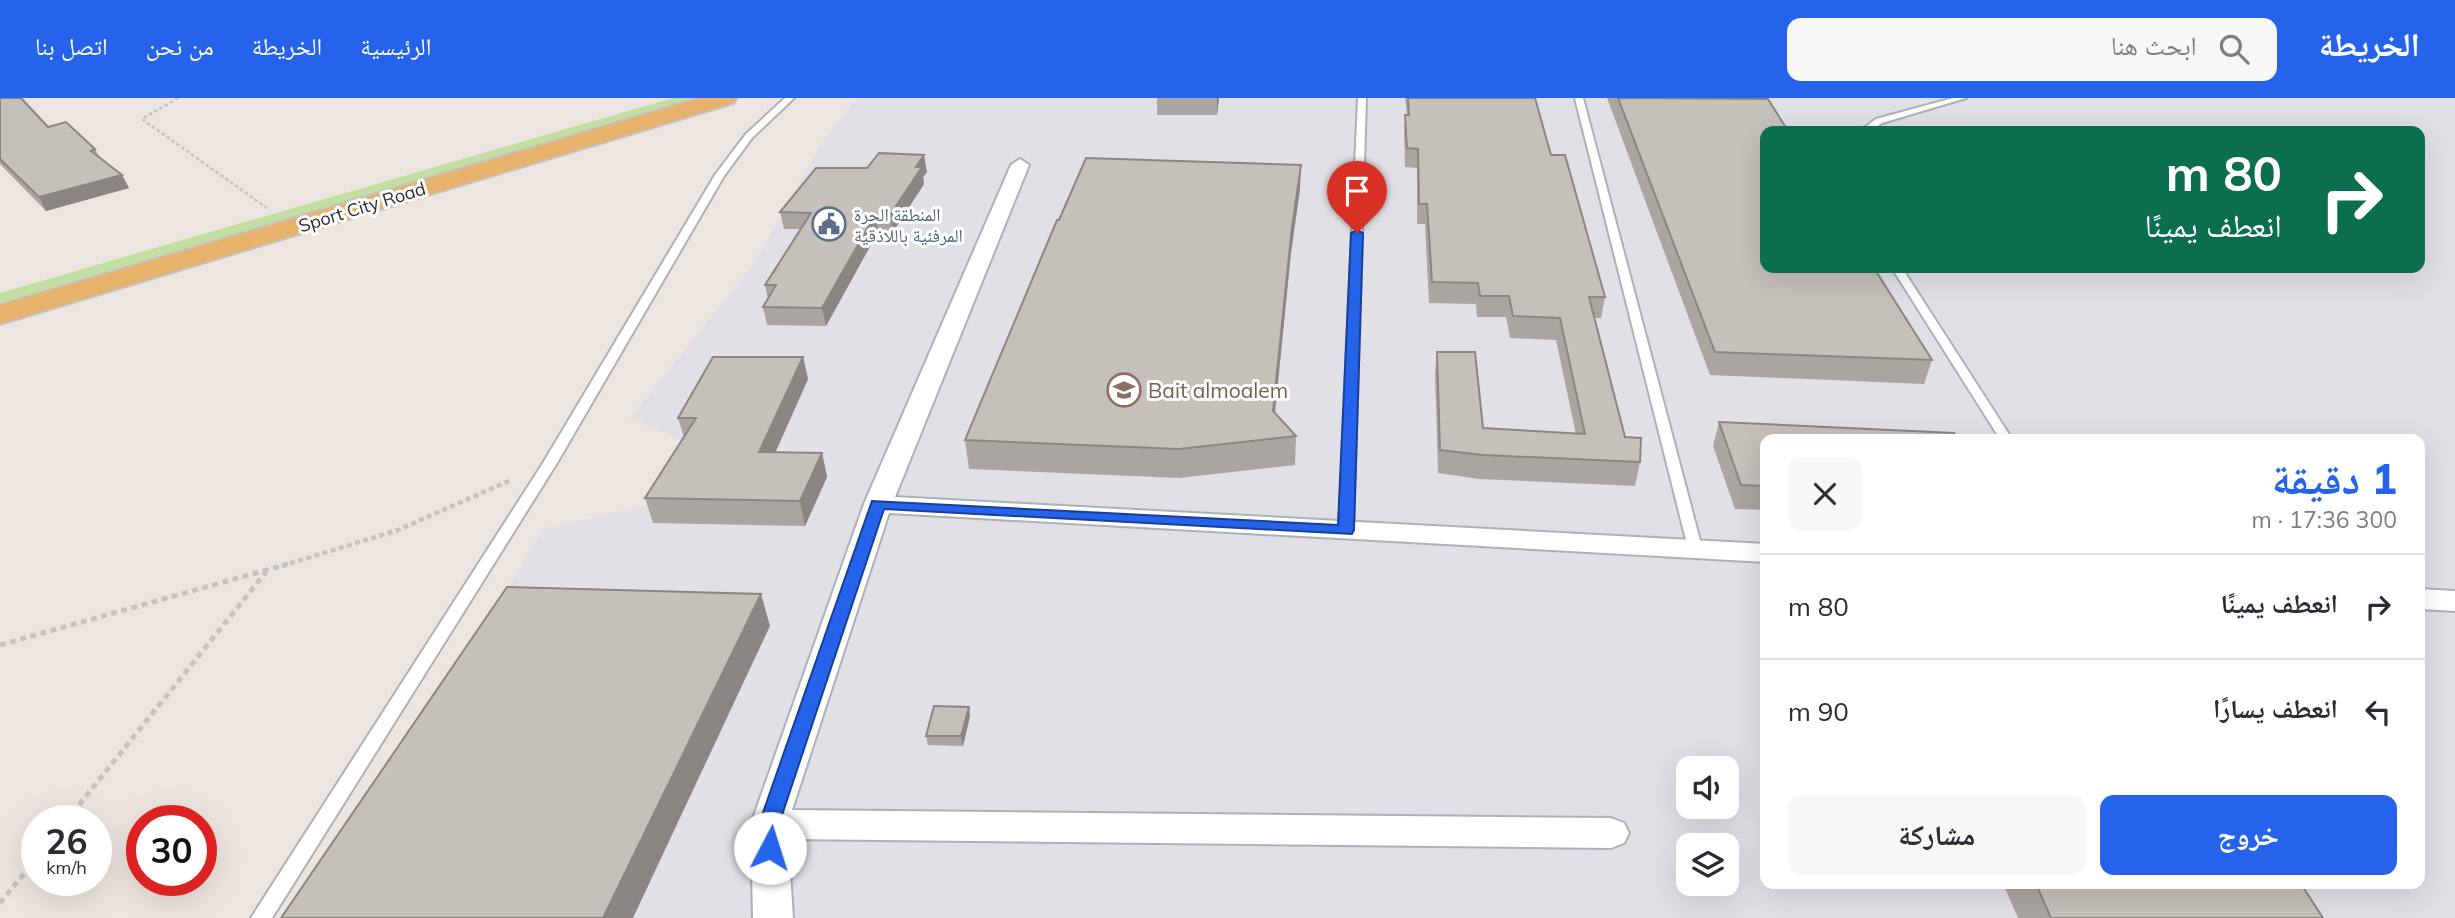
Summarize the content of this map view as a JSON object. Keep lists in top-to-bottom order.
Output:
{
  "streets": {
    "main road": ["Sport City Road"]
  },
  "places": {
    "public building": ["المنطقة الحرة المرفئية باللاذقية"],
    "school or university": ["Bait almoalem"]
  },
  "page": {
    "header": "الخريطة",
    "search": "ابحث هنا",
    "nav": [
      "الرئيسية",
      "الخريطة",
      "من نحن",
      "اتصل بنا"
    ],
    "turn": ["80 m", "انعطف يمينًا"],
    "heading": ["1 دقيقة", "300 m · 17:36"],
    "list": [
      {
        "name": "انعطف يمينًا",
        "value": "80 m"
      },
      {
        "name": "انعطف يسارًا",
        "value": "90 m"
      }
    ],
    "buttons": ["خروج", "مشاركة"],
    "speed": "26 km/h",
    "limit": "30"
  }
}
